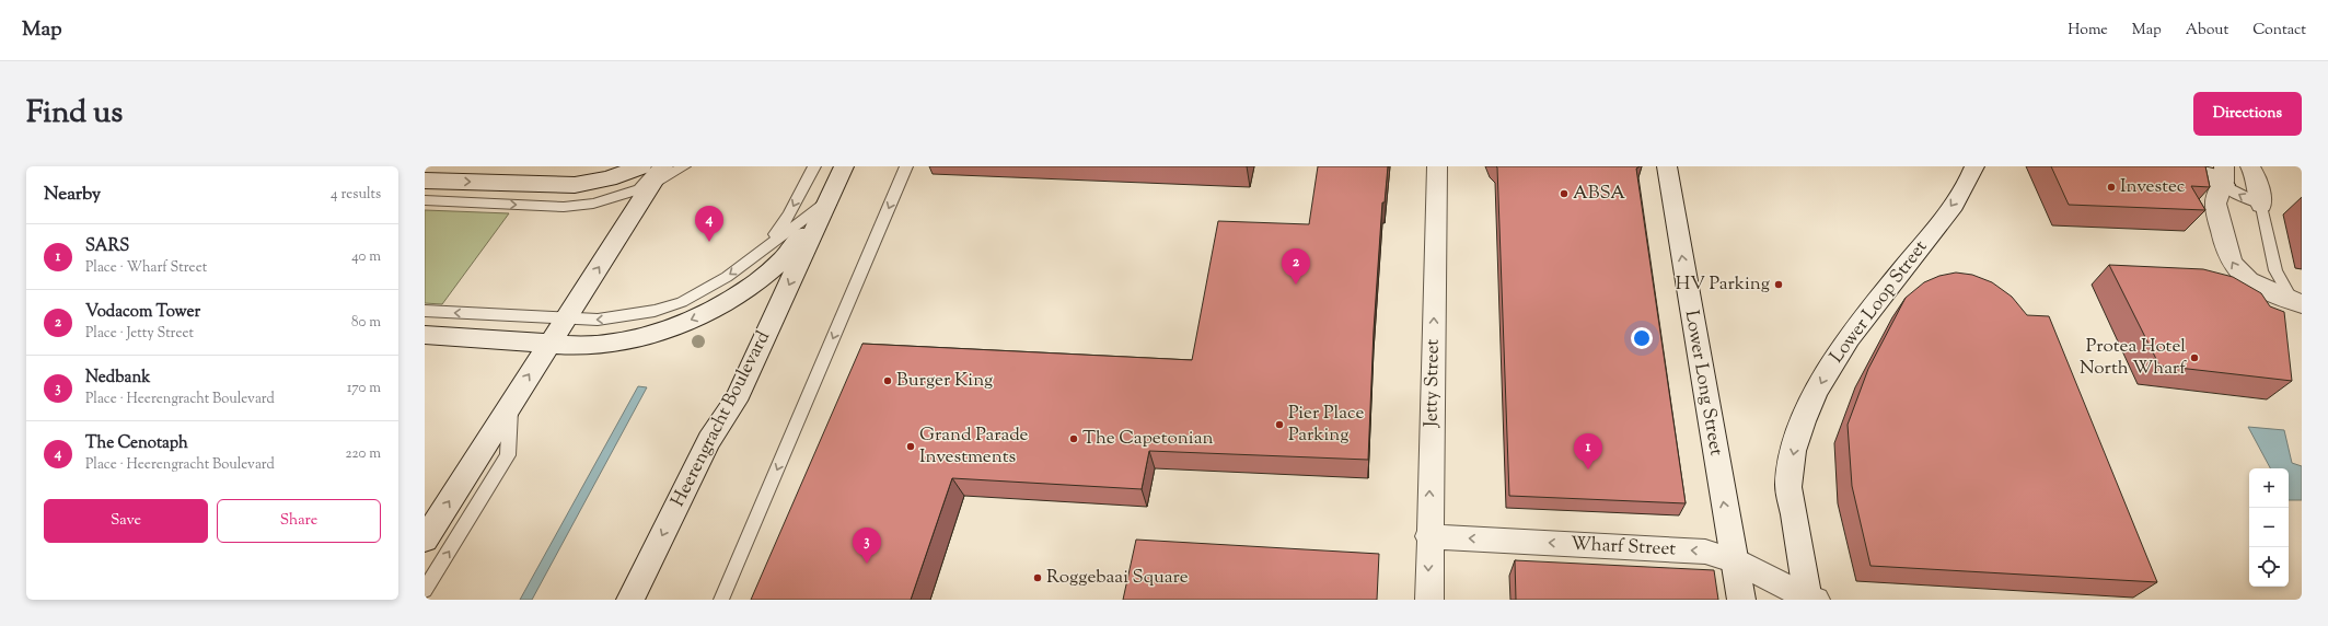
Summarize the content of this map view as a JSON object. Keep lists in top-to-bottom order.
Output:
{
  "streets": {
    "street": [
      "Lower Loop Street",
      "Jetty Street",
      "Lower Long Street",
      "Heerengracht Boulevard",
      "Wharf Street"
    ]
  },
  "crossings": [
    ["Lower Loop Street", "Wharf Street"],
    ["Jetty Street", "Wharf Street"],
    ["Lower Long Street", "Wharf Street"]
  ],
  "one_way": ["Lower Loop Street", "Lower Long Street", "Wharf Street"],
  "places": [
    "Investec",
    "ABSA",
    "HV Parking",
    "Protea Hotel North Wharf",
    "Burger King",
    "Pier Place Parking",
    "The Capetonian",
    "Grand Parade Investments",
    "Roggebaai Square"
  ],
  "page": {
    "header": "Map",
    "nav": [
      "Home",
      "Map",
      "About",
      "Contact"
    ],
    "title": "Find us",
    "buttons": [
      "Directions",
      ["Save", "Share"]
    ],
    "heading": ["Nearby", "4 results"],
    "pins": [
      "4",
      "2",
      "1",
      "3"
    ],
    "list": [
      {
        "mark": "1",
        "name": "SARS",
        "note": "Place · Wharf Street",
        "value": "40 m"
      },
      {
        "mark": "2",
        "name": "Vodacom Tower",
        "note": "Place · Jetty Street",
        "value": "80 m"
      },
      {
        "mark": "3",
        "name": "Nedbank",
        "note": "Place · Heerengracht Boulevard",
        "value": "170 m"
      },
      {
        "mark": "4",
        "name": "The Cenotaph",
        "note": "Place · Heerengracht Boulevard",
        "value": "220 m"
      }
    ],
    "map_buttons": ["+", "−"]
  }
}
